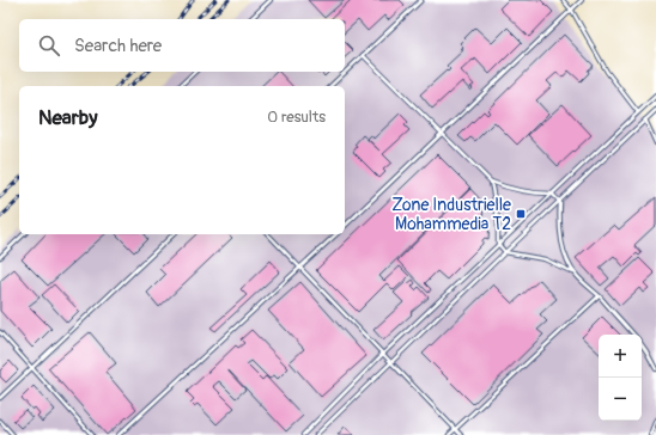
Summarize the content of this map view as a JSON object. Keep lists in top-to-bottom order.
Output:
{
  "places": {
    "transit": ["Zone Industrielle Mohammedia T2"]
  },
  "page": {
    "search": "Search here",
    "heading": ["Nearby", "0 results"],
    "map_buttons": ["+", "−"]
  }
}
